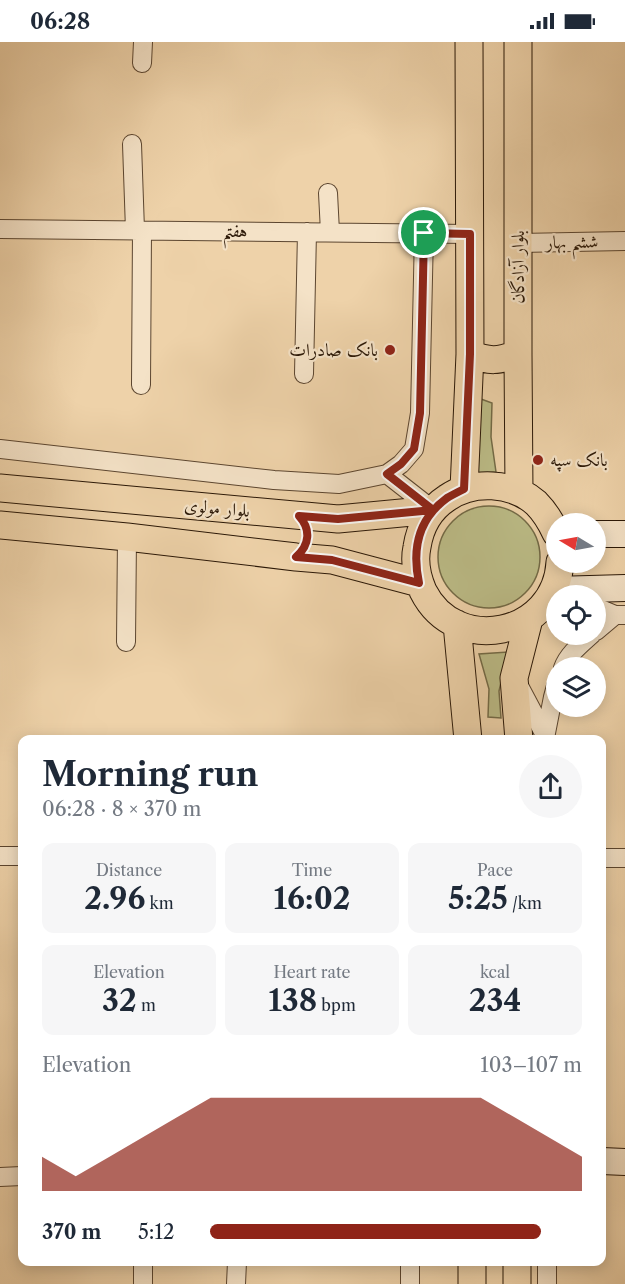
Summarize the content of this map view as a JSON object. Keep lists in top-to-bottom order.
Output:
{
  "streets": {
    "main road": ["بلوار آزادگان", "بلوار مولوی"],
    "street": ["هفتم", "ششم بهار"]
  },
  "crossings": [
    ["ششم بهار", "بلوار آزادگان"]
  ],
  "places": ["بانک صادرات", "بانک سپه"],
  "north": "left",
  "page": {
    "status": "06:28",
    "heading": ["Morning run", "06:28 · 8 × 370 m"],
    "stats": [
      ["Distance", "2.96 km"],
      ["Time", "16:02"],
      ["Pace", "5:25 /km"],
      ["Elevation", "32 m"],
      ["Heart rate", "138 bpm"],
      ["kcal", "234"]
    ],
    "chart": ["Elevation", "103–107 m"],
    "list": [
      {
        "name": "370 m",
        "note": "5:12"
      }
    ]
  }
}
